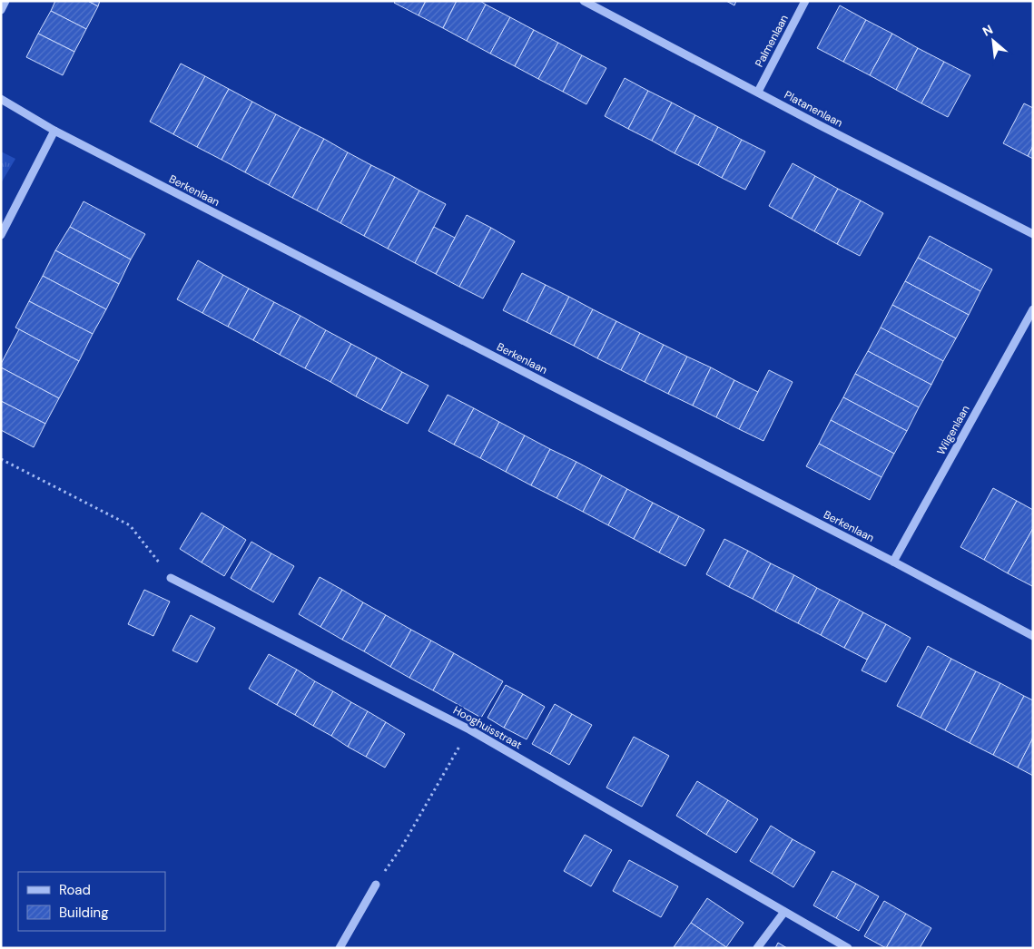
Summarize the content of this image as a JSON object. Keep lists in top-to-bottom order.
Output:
{
  "streets": {
    "street": [
      "Palmenlaan",
      "Platanenlaan",
      "Berkenlaan",
      "Wilgenlaan",
      "Hooghuisstraat"
    ]
  },
  "crossings": [
    ["Palmenlaan", "Platanenlaan"],
    ["Berkenlaan", "Wilgenlaan"]
  ],
  "legend": ["Road", "Building"],
  "north": "top left"
}
